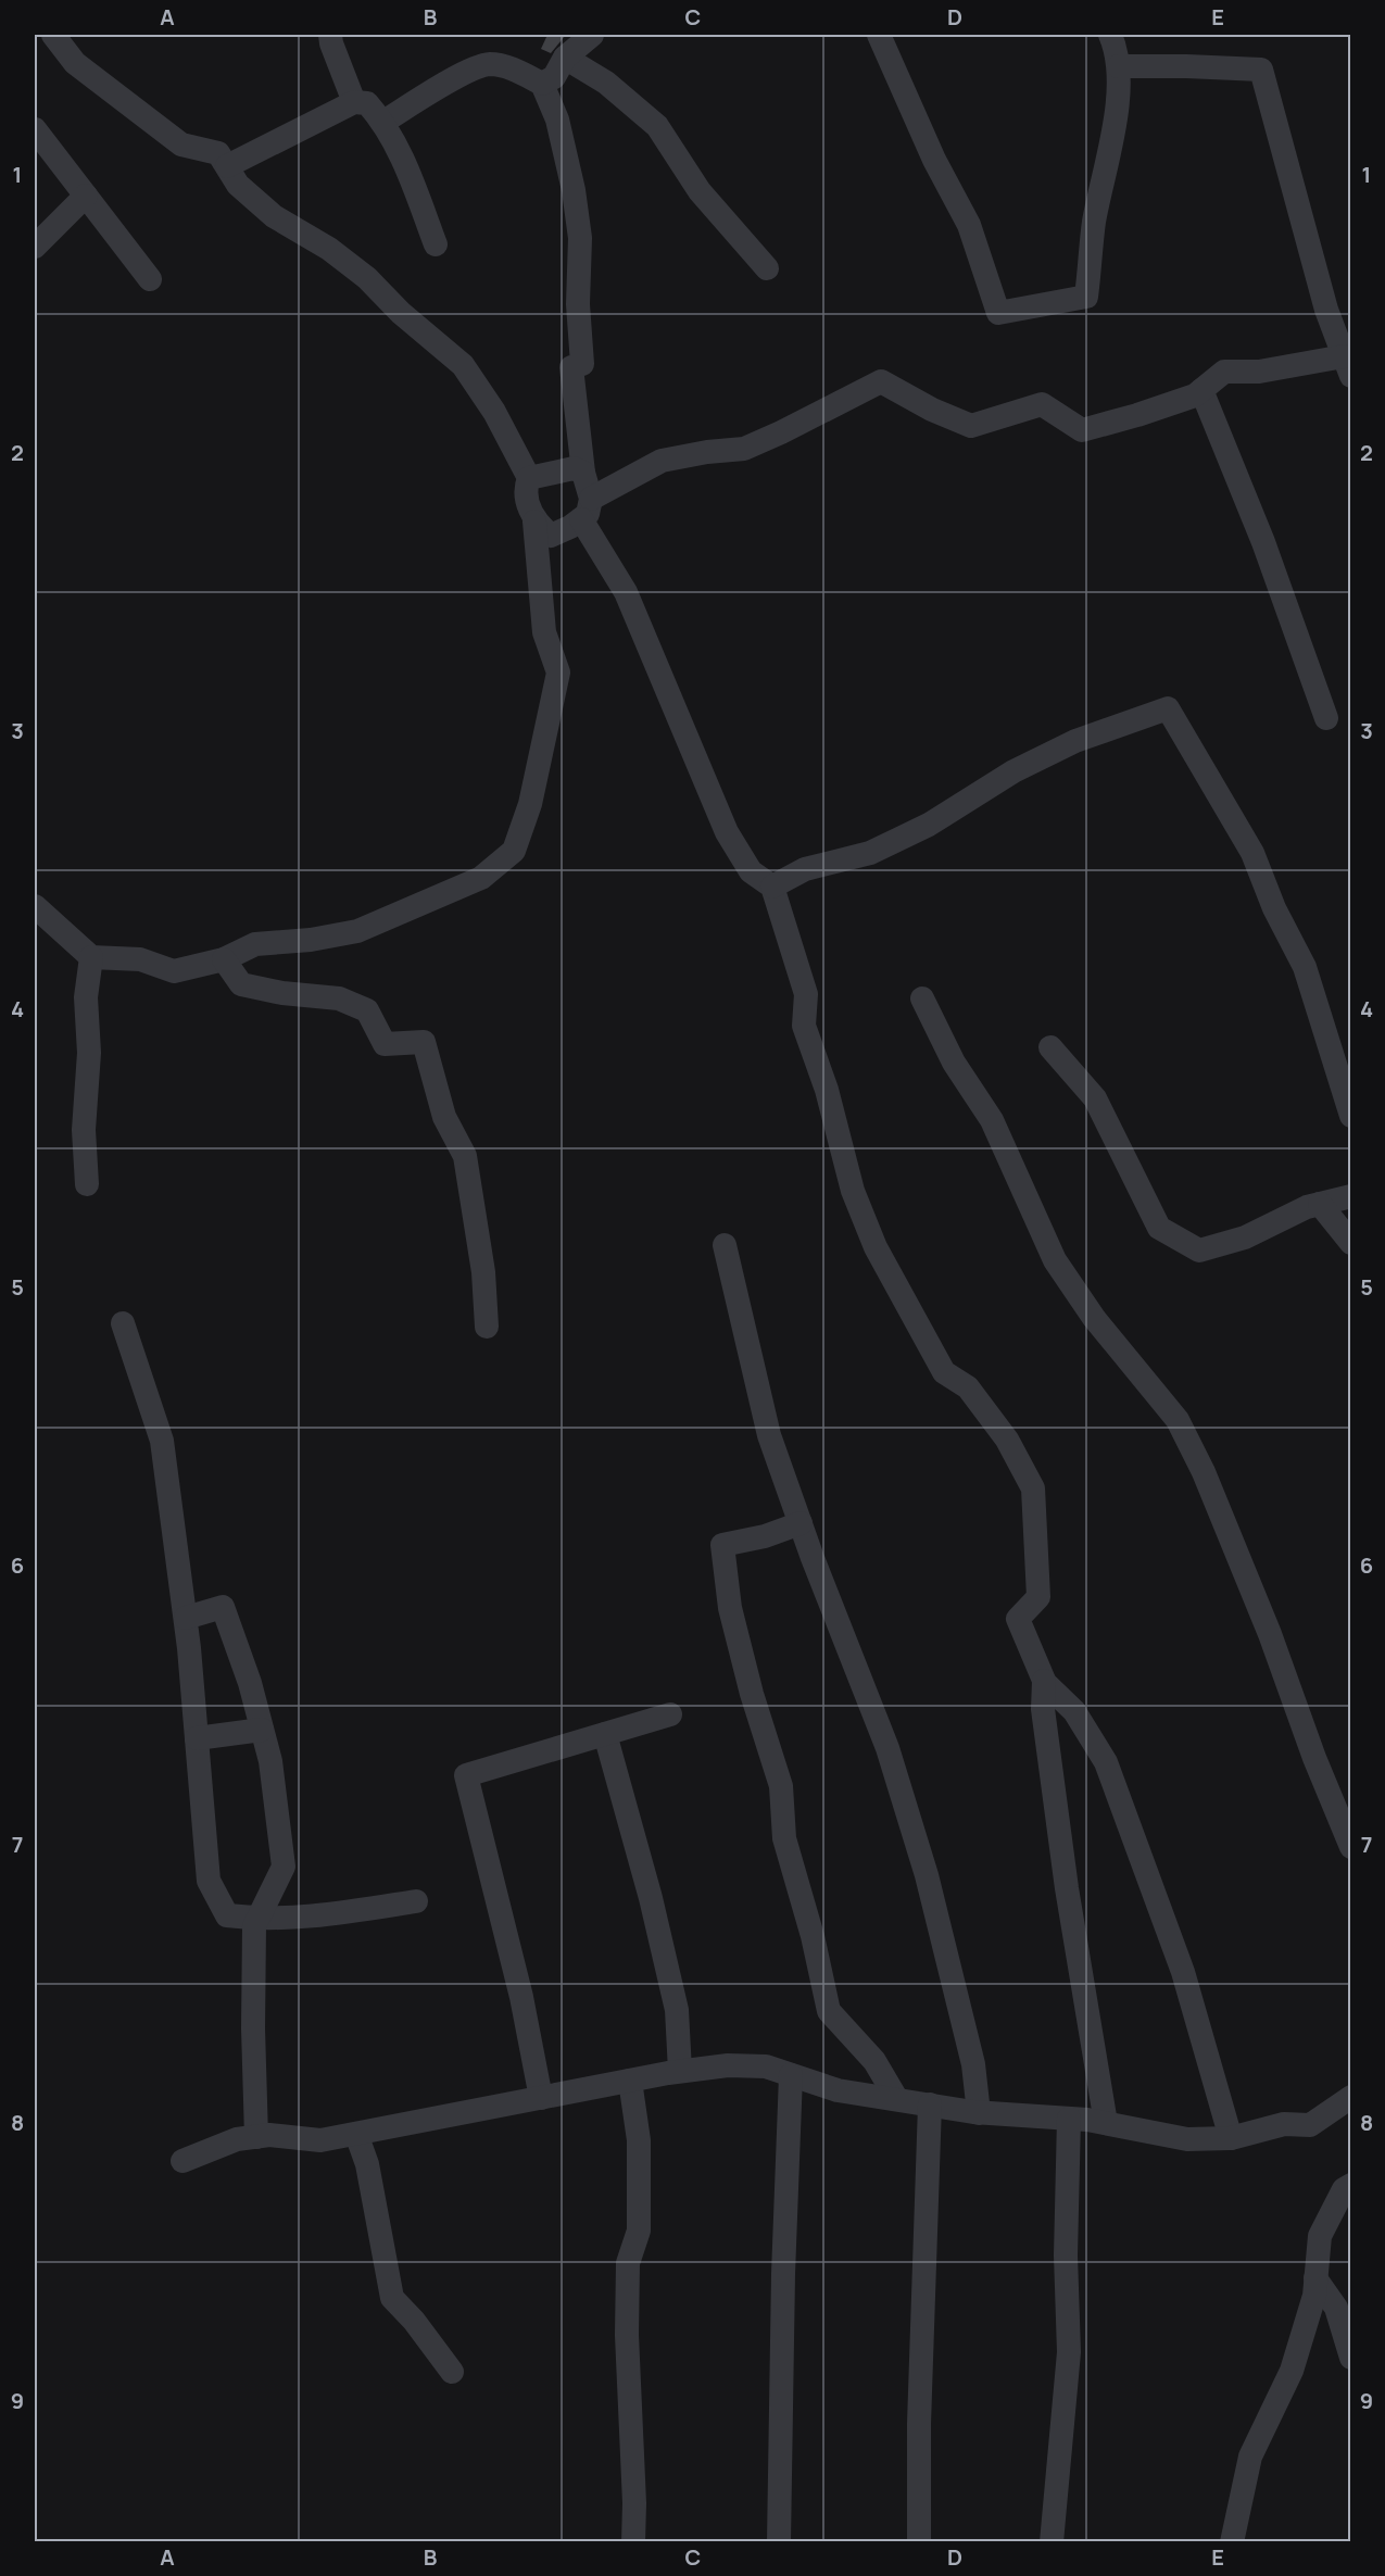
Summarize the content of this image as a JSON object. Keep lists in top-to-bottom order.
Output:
{
  "grid": {
    "columns": [
      "A",
      "B",
      "C",
      "D",
      "E"
    ],
    "rows": [
      "1",
      "2",
      "3",
      "4",
      "5",
      "6",
      "7",
      "8",
      "9"
    ]
  }
}
